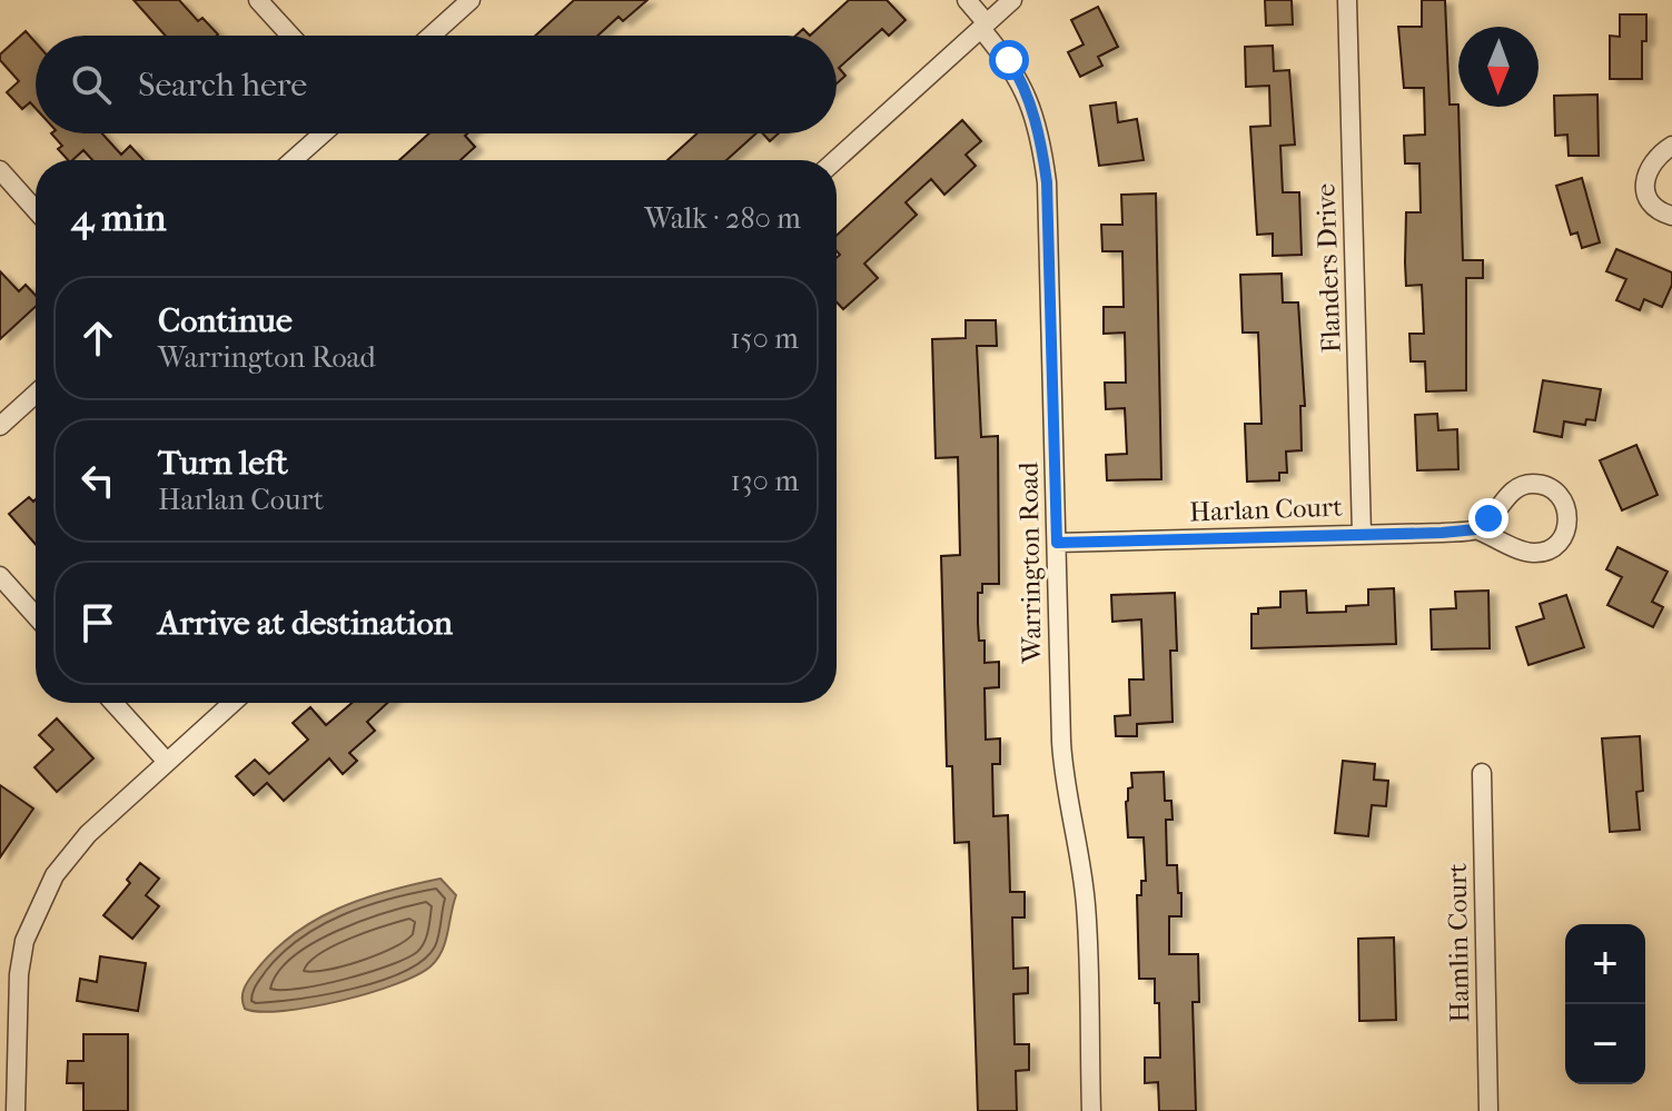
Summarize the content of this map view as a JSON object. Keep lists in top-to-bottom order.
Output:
{
  "streets": {
    "street": [
      "Flanders Drive",
      "Harlan Court",
      "Warrington Road",
      "Hamlin Court"
    ]
  },
  "crossings": [
    ["Flanders Drive", "Harlan Court"],
    ["Harlan Court", "Warrington Road"]
  ],
  "north": "bottom",
  "page": {
    "search": "Search here",
    "heading": ["4 min", "Walk · 280 m"],
    "list": [
      ["Continue", "Warrington Road", "150 m"],
      ["Turn left", "Harlan Court", "130 m"],
      "Arrive at destination"
    ],
    "map_buttons": ["+", "−"]
  }
}
